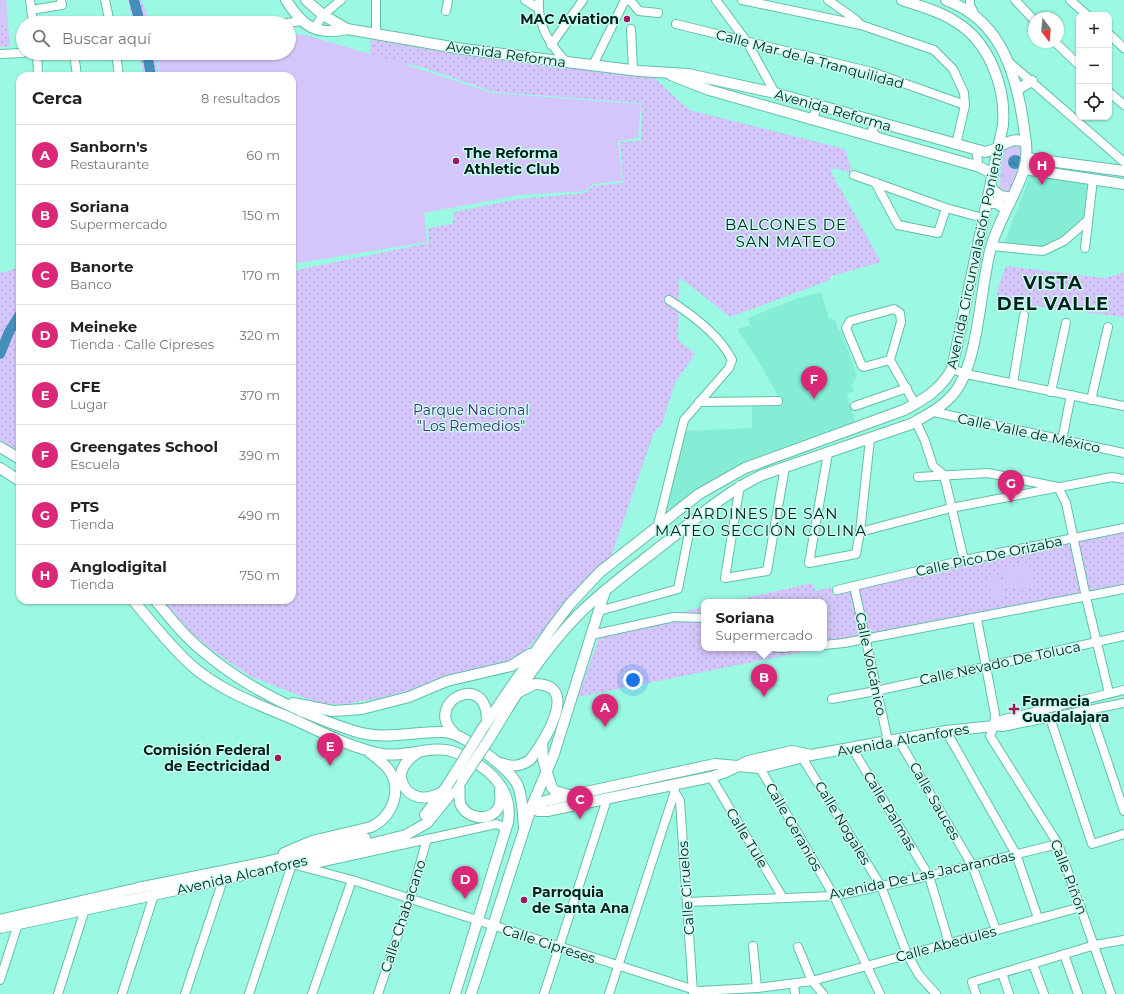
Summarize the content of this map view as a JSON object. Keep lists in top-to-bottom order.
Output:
{
  "streets": {
    "main road": ["Avenida Reforma", "Avenida Circunvalación Poniente", "Avenida Alcanfores"],
    "street": [
      "Calle Mar de la Tranquilidad",
      "Calle Valle de México",
      "Calle Pico De Orizaba",
      "Calle Nevado De Toluca",
      "Calle Volcánico",
      "Calle Sauces",
      "Calle Palmas",
      "Calle Nogales",
      "Calle Geranios",
      "Calle Tule",
      "Avenida De Las Jacarandas",
      "Calle Piñón",
      "Calle Ciruelos",
      "Calle Chabacano",
      "Calle Cipreses",
      "Calle Abedules"
    ]
  },
  "crossings": [
    ["Avenida Reforma", "Avenida Circunvalación Poniente"],
    ["Avenida Circunvalación Poniente", "Calle Valle de México"],
    ["Avenida Circunvalación Poniente", "Avenida Alcanfores"],
    ["Calle Pico De Orizaba", "Calle Volcánico"],
    ["Calle Nevado De Toluca", "Calle Volcánico"],
    ["Calle Volcánico", "Avenida Alcanfores"],
    ["Avenida Alcanfores", "Calle Sauces"],
    ["Avenida Alcanfores", "Calle Palmas"],
    ["Avenida Alcanfores", "Calle Nogales"],
    ["Avenida Alcanfores", "Calle Geranios"],
    ["Avenida Alcanfores", "Calle Tule"],
    ["Avenida Alcanfores", "Calle Piñón"],
    ["Avenida Alcanfores", "Calle Ciruelos"],
    ["Avenida Alcanfores", "Calle Chabacano"],
    ["Avenida Alcanfores", "Calle Cipreses"],
    ["Calle Sauces", "Avenida De Las Jacarandas"],
    ["Calle Sauces", "Calle Abedules"],
    ["Calle Palmas", "Avenida De Las Jacarandas"],
    ["Calle Palmas", "Calle Abedules"],
    ["Calle Nogales", "Avenida De Las Jacarandas"],
    ["Calle Nogales", "Calle Abedules"],
    ["Calle Geranios", "Avenida De Las Jacarandas"],
    ["Calle Geranios", "Calle Abedules"],
    ["Calle Tule", "Avenida De Las Jacarandas"],
    ["Avenida De Las Jacarandas", "Calle Piñón"],
    ["Avenida De Las Jacarandas", "Calle Ciruelos"],
    ["Calle Piñón", "Calle Abedules"],
    ["Calle Ciruelos", "Calle Cipreses"],
    ["Calle Chabacano", "Calle Cipreses"],
    ["Calle Cipreses", "Calle Abedules"]
  ],
  "districts": ["BALCONES DE SAN MATEO", "VISTA DEL VALLE", "JARDINES DE SAN MATEO SECCIÓN COLINA"],
  "parks": ["Parque Nacional \"Los Remedios\""],
  "places": {
    "other": [
      "MAC Aviation",
      "The Reforma Athletic Club",
      "Comisión Federal de Eectricidad",
      "Parroquia de Santa Ana"
    ],
    "health": ["Farmacia Guadalajara"]
  },
  "north": "bottom",
  "page": {
    "map_buttons": ["+", "−"],
    "search": "Buscar aquí",
    "heading": ["Cerca", "8 resultados"],
    "list": [
      {
        "mark": "A",
        "name": "Sanborn's",
        "note": "Restaurante",
        "value": "60 m"
      },
      {
        "mark": "B",
        "name": "Soriana",
        "note": "Supermercado",
        "value": "150 m"
      },
      {
        "mark": "C",
        "name": "Banorte",
        "note": "Banco",
        "value": "170 m"
      },
      {
        "mark": "D",
        "name": "Meineke",
        "note": "Tienda · Calle Cipreses",
        "value": "320 m"
      },
      {
        "mark": "E",
        "name": "CFE",
        "note": "Lugar",
        "value": "370 m"
      },
      {
        "mark": "F",
        "name": "Greengates School",
        "note": "Escuela",
        "value": "390 m"
      },
      {
        "mark": "G",
        "name": "PTS",
        "note": "Tienda",
        "value": "490 m"
      },
      {
        "mark": "H",
        "name": "Anglodigital",
        "note": "Tienda",
        "value": "750 m"
      }
    ],
    "pins": [
      "H",
      "F",
      "G",
      "B",
      "A",
      "E",
      "C",
      "D"
    ],
    "popup": ["Soriana", "Supermercado"]
  }
}
